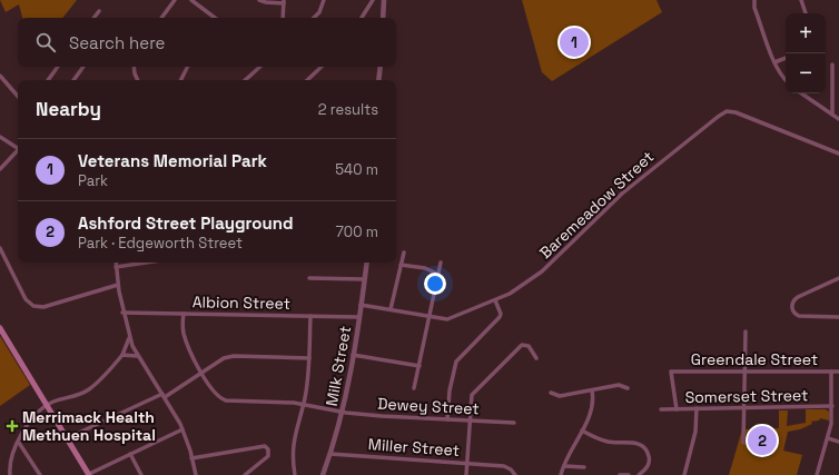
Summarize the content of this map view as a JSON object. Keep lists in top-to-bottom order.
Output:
{
  "streets": {
    "street": [
      "Baremeadow Street",
      "Albion Street",
      "Greendale Street",
      "Milk Street",
      "Somerset Street",
      "Dewey Street",
      "Miller Street"
    ]
  },
  "crossings": [
    ["Baremeadow Street", "Milk Street"],
    ["Albion Street", "Milk Street"],
    ["Albion Street", "Dewey Street"],
    ["Greendale Street", "Somerset Street"],
    ["Milk Street", "Dewey Street"],
    ["Milk Street", "Miller Street"]
  ],
  "places": {
    "health": ["Merrimack Health Methuen Hospital"]
  },
  "page": {
    "map_buttons": ["+", "−"],
    "search": "Search here",
    "pins": ["1", "2"],
    "heading": ["Nearby", "2 results"],
    "list": [
      {
        "mark": "1",
        "name": "Veterans Memorial Park",
        "note": "Park",
        "value": "540 m"
      },
      {
        "mark": "2",
        "name": "Ashford Street Playground",
        "note": "Park · Edgeworth Street",
        "value": "700 m"
      }
    ]
  }
}
